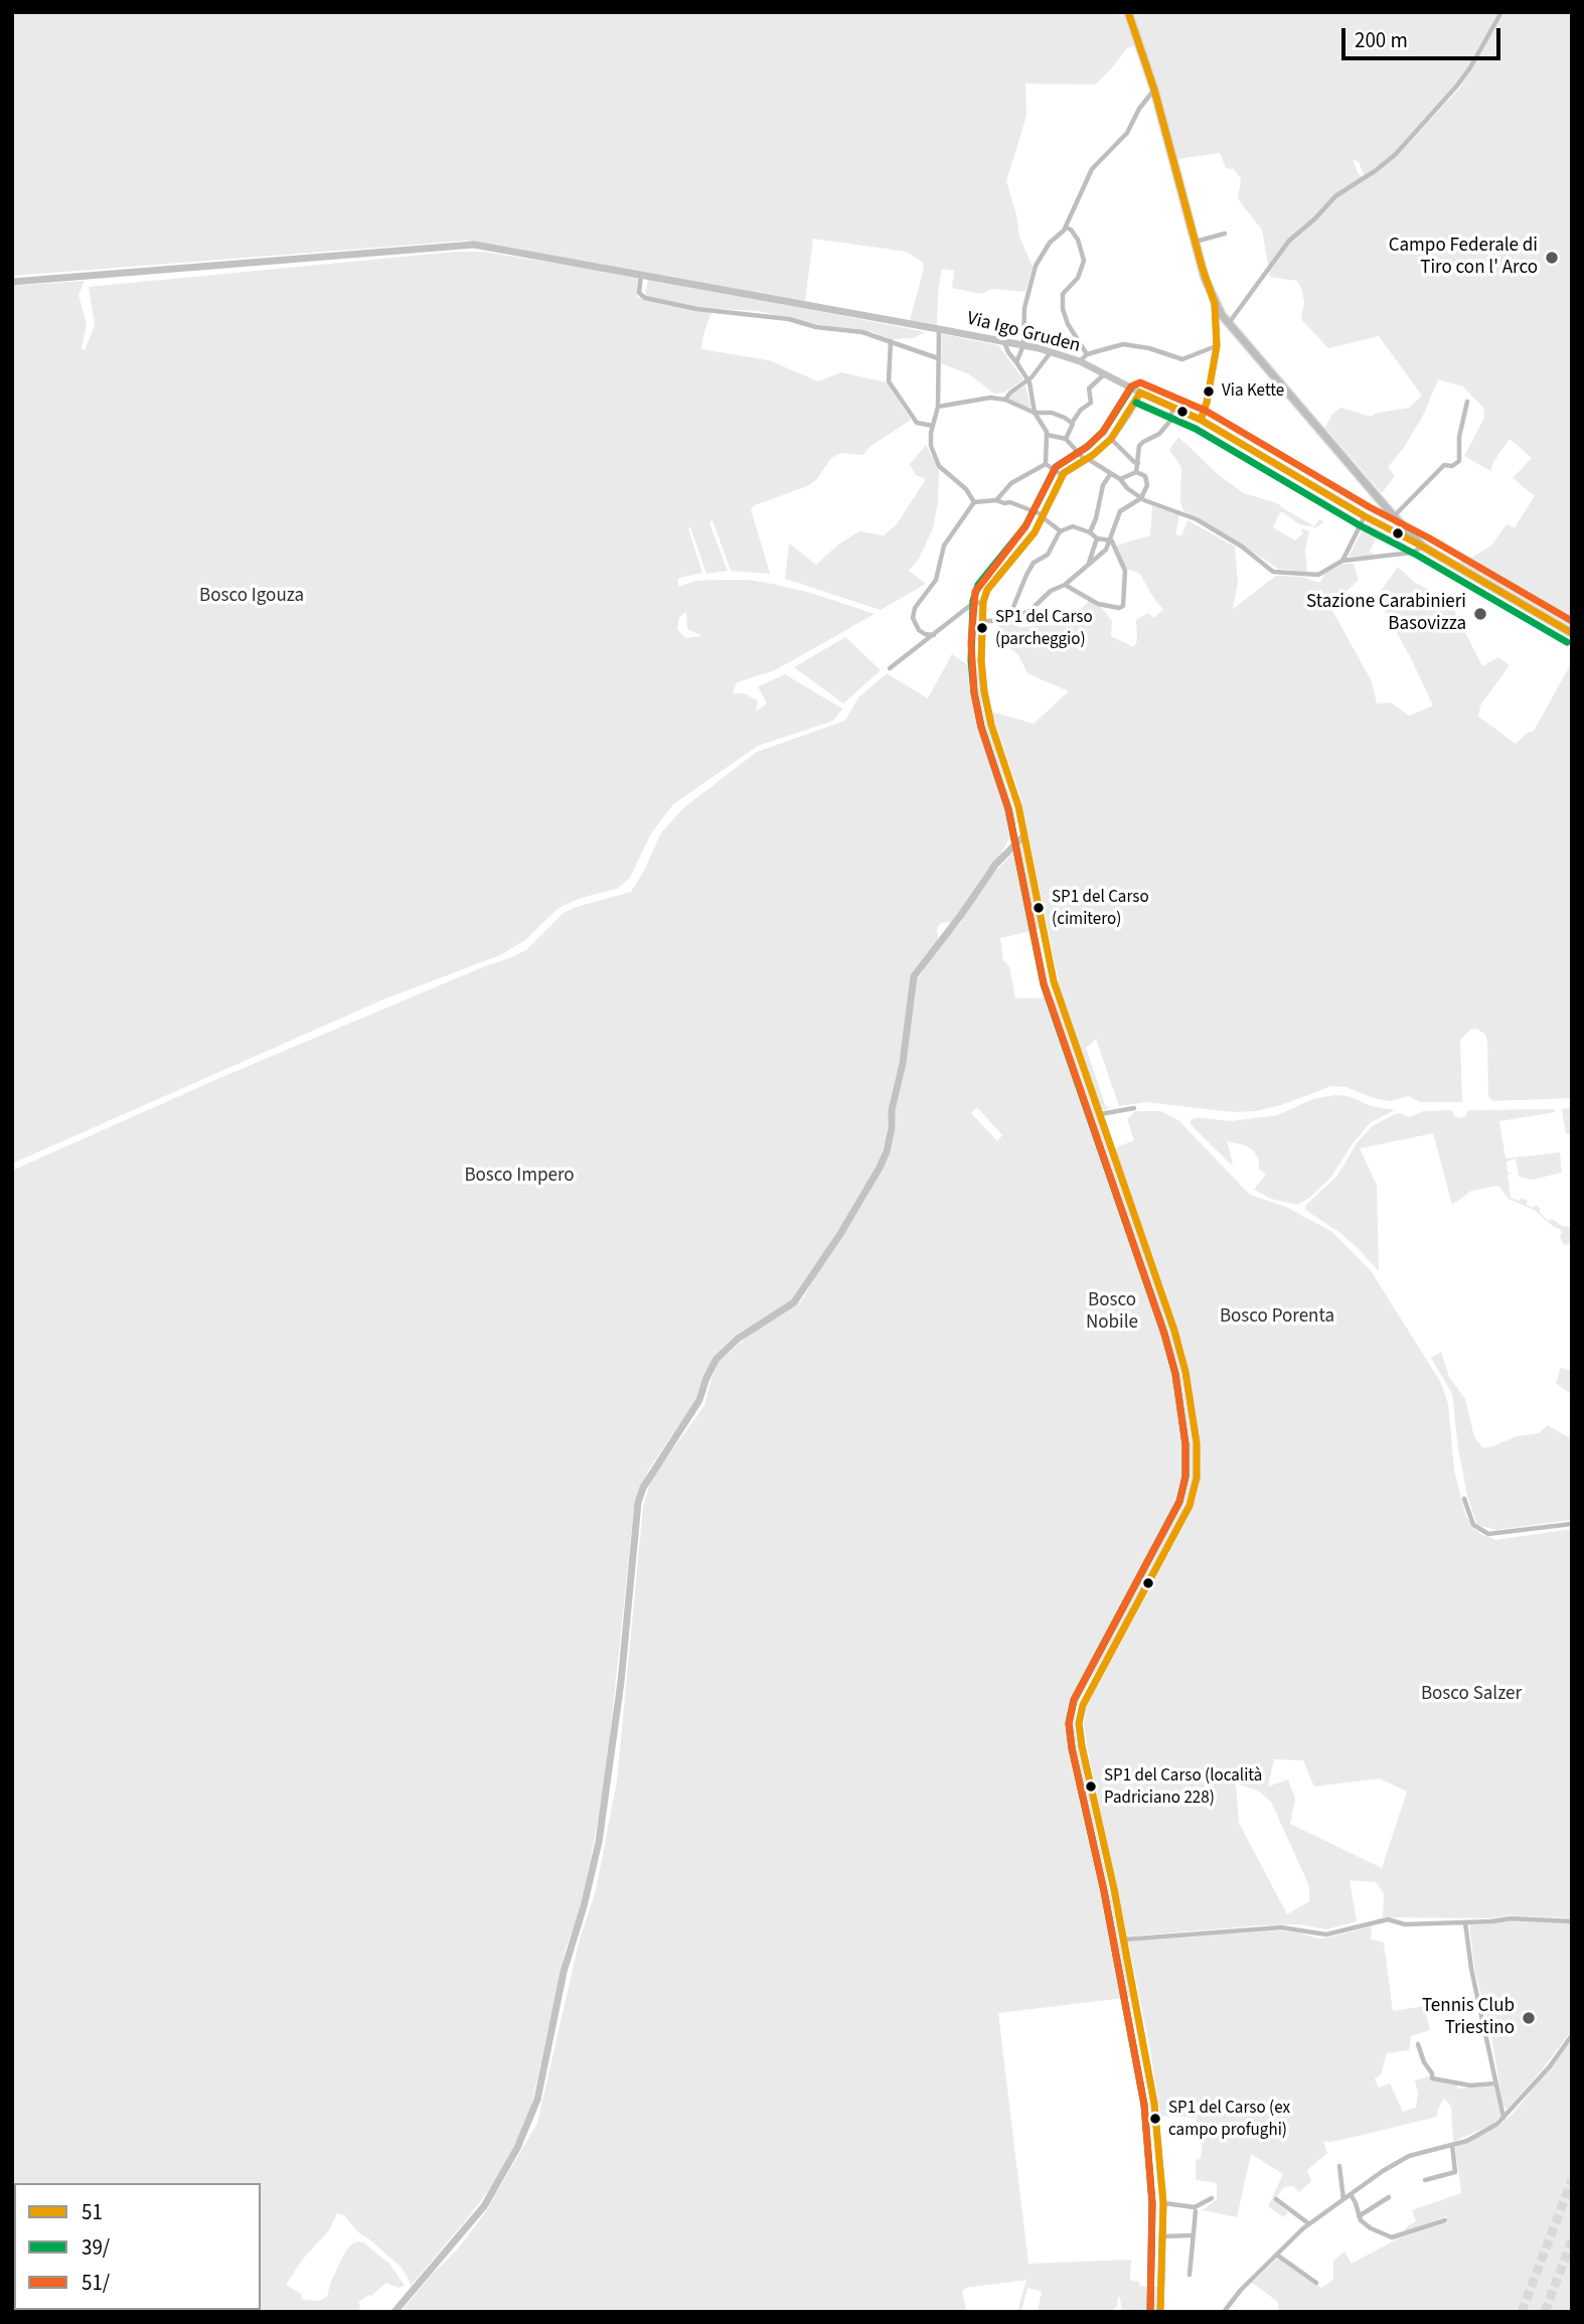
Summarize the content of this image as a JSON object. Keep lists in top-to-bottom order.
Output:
{
  "streets": {
    "main road": ["Via Igo Gruden"]
  },
  "parks": [
    "Bosco Igouza",
    "Bosco Impero",
    "Bosco Nobile",
    "Bosco Porenta",
    "Bosco Salzer"
  ],
  "places": [
    "Campo Federale di Tiro con l' Arco",
    "Via Kette",
    "Stazione Carabinieri Basovizza",
    "SP1 del Carso (parcheggio)",
    "SP1 del Carso (cimitero)",
    "SP1 del Carso (località Padriciano 228)",
    "Tennis Club Triestino",
    "SP1 del Carso (ex campo profughi)"
  ],
  "lines": ["transit line 51", "transit line 51/", "transit line 39/"],
  "legend": ["51", "39/", "51/"],
  "scale_bar": "200 m"
}
